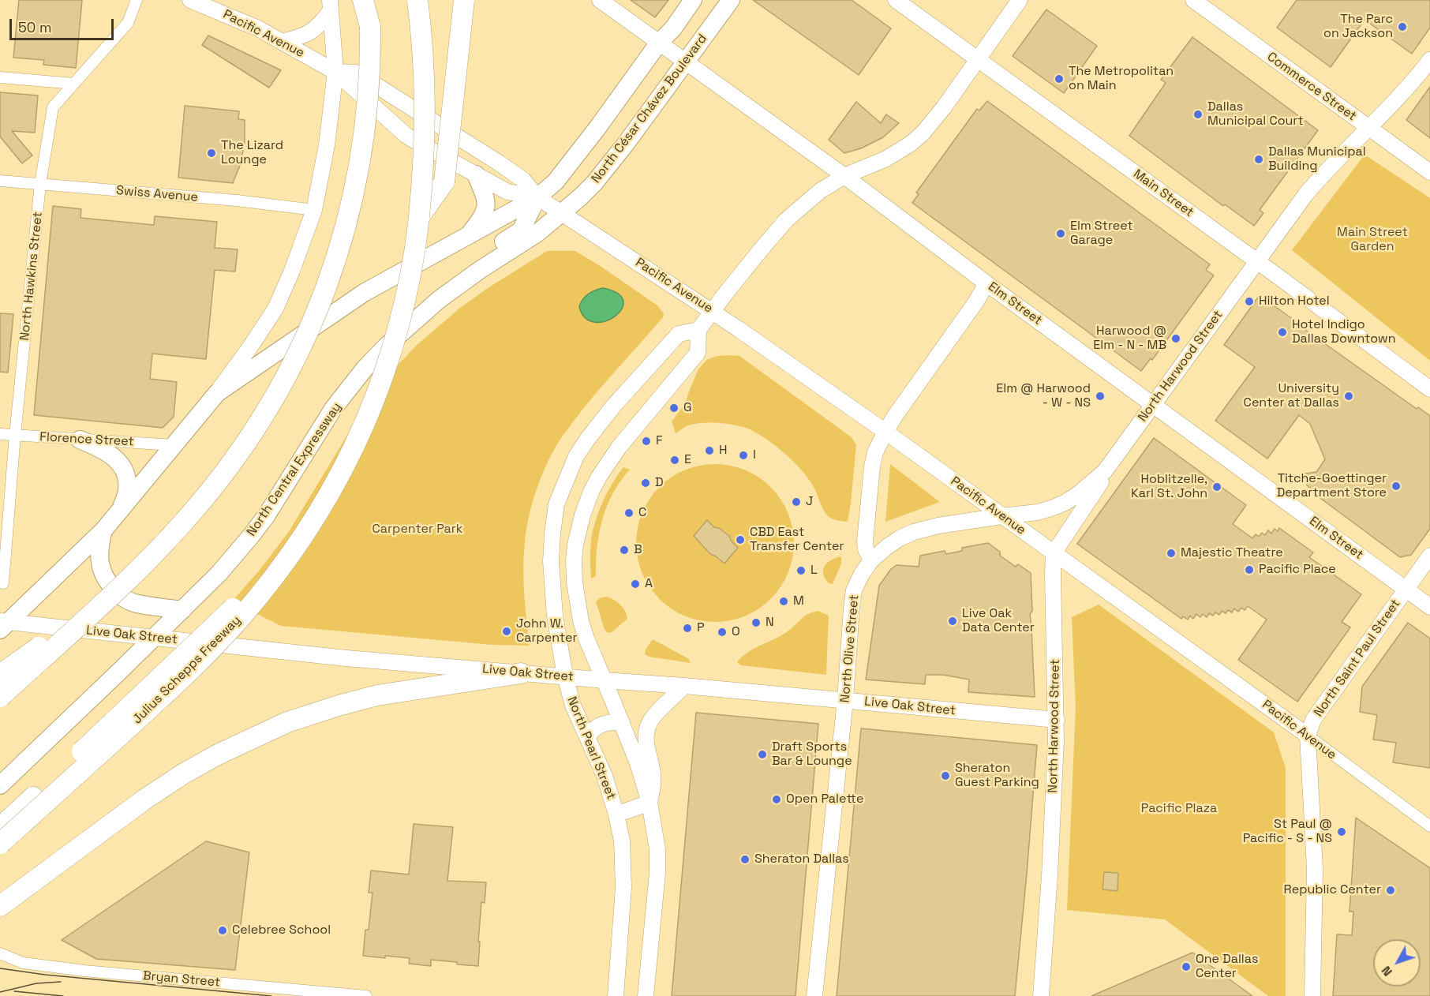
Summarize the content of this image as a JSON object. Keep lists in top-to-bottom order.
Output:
{
  "streets": {
    "highway": ["Julius Schepps Freeway"],
    "main road": ["North César Chávez Boulevard", "North Central Expressway"],
    "street": [
      "Pacific Avenue",
      "Commerce Street",
      "Main Street",
      "Swiss Avenue",
      "North Hawkins Street",
      "Elm Street",
      "North Harwood Street",
      "Florence Street",
      "Live Oak Street",
      "North Olive Street",
      "North Saint Paul Street",
      "North Pearl Street",
      "Bryan Street"
    ]
  },
  "crossings": [
    ["Pacific Avenue", "North César Chávez Boulevard"],
    ["Pacific Avenue", "North Harwood Street"],
    ["Pacific Avenue", "North Central Expressway"],
    ["Pacific Avenue", "North Olive Street"],
    ["Pacific Avenue", "North Saint Paul Street"],
    ["Commerce Street", "North Harwood Street"],
    ["North César Chávez Boulevard", "Elm Street"],
    ["North César Chávez Boulevard", "North Central Expressway"],
    ["Main Street", "North Harwood Street"],
    ["Swiss Avenue", "North Hawkins Street"],
    ["North Hawkins Street", "Florence Street"],
    ["Elm Street", "North Harwood Street"],
    ["Elm Street", "North Saint Paul Street"],
    ["North Harwood Street", "Live Oak Street"],
    ["North Harwood Street", "North Olive Street"],
    ["North Central Expressway", "Live Oak Street"],
    ["Live Oak Street", "North Olive Street"],
    ["Live Oak Street", "North Pearl Street"]
  ],
  "parks": ["Main Street Garden", "Carpenter Park", "Pacific Plaza"],
  "places": [
    "The Parc on Jackson",
    "The Metropolitan on Main",
    "Dallas Municipal Court",
    "The Lizard Lounge",
    "Dallas Municipal Building",
    "Elm Street Garage",
    "Hilton Hotel",
    "Hotel Indigo Dallas Downtown",
    "Harwood @ Elm - N - MB",
    "Elm @ Harwood - W - NS",
    "University Center at Dallas",
    "G",
    "F",
    "H",
    "I",
    "E",
    "D",
    "Titche-Goettinger Department Store",
    "Hoblitzelle, Karl St. John",
    "J",
    "C",
    "CBD East Transfer Center",
    "B",
    "Majestic Theatre",
    "Pacific Place",
    "L",
    "A",
    "M",
    "Live Oak Data Center",
    "N",
    "P",
    "John W. Carpenter",
    "O",
    "Draft Sports Bar & Lounge",
    "Sheraton Guest Parking",
    "Open Palette",
    "St Paul @ Pacific - S - NS",
    "Sheraton Dallas",
    "Republic Center",
    "Celebree School",
    "One Dallas Center"
  ],
  "scale_bar": "50 m",
  "north": "bottom left"
}
